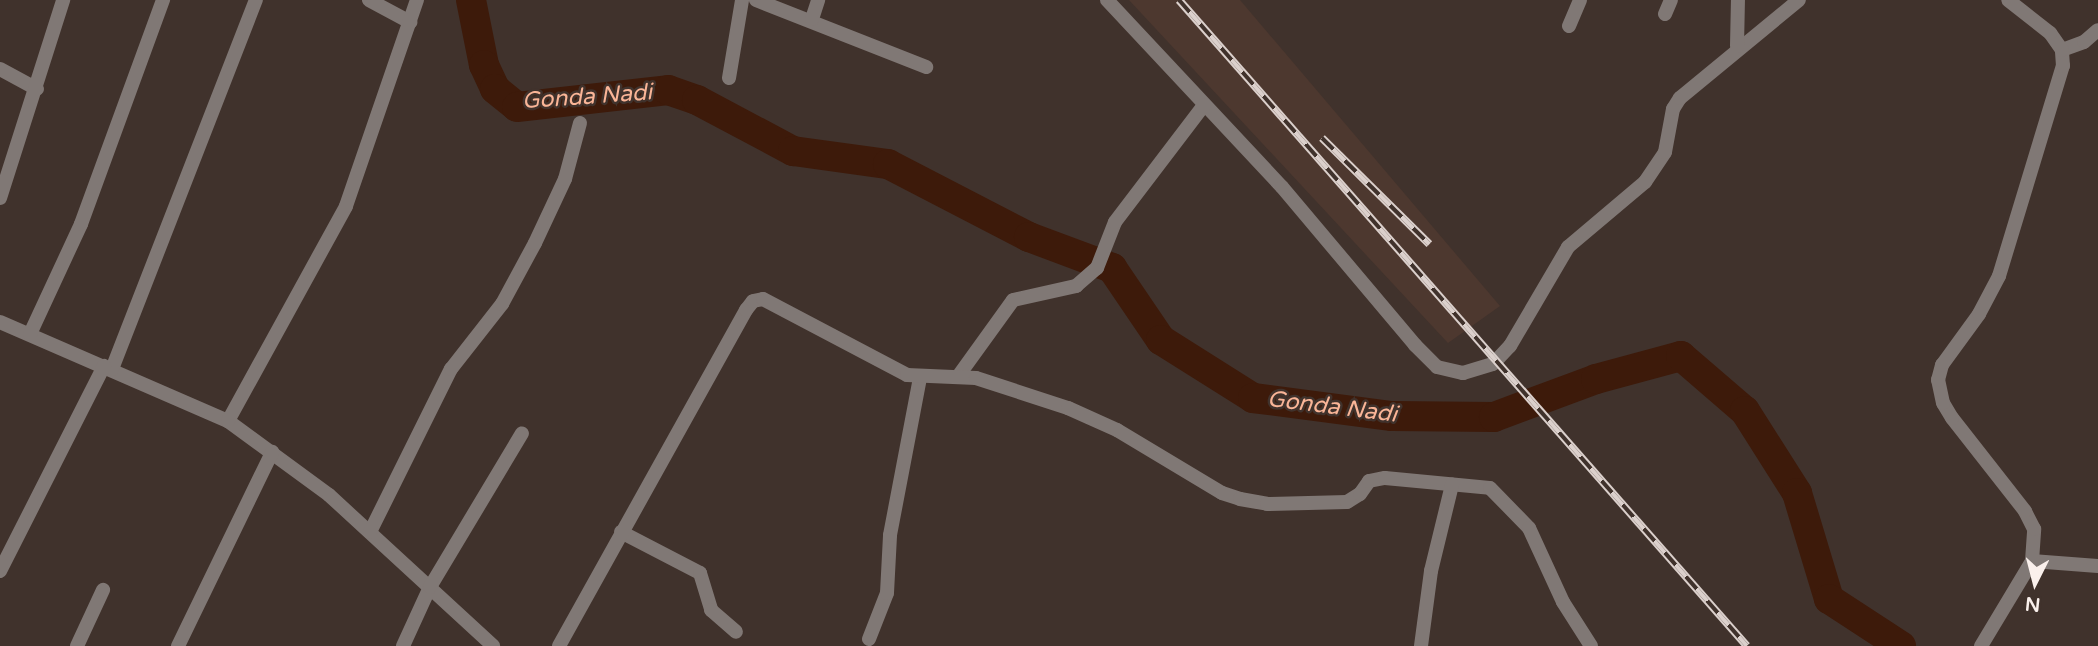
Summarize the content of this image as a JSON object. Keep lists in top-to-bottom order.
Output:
{
  "water": ["Gonda Nadi"],
  "north": "bottom"
}
